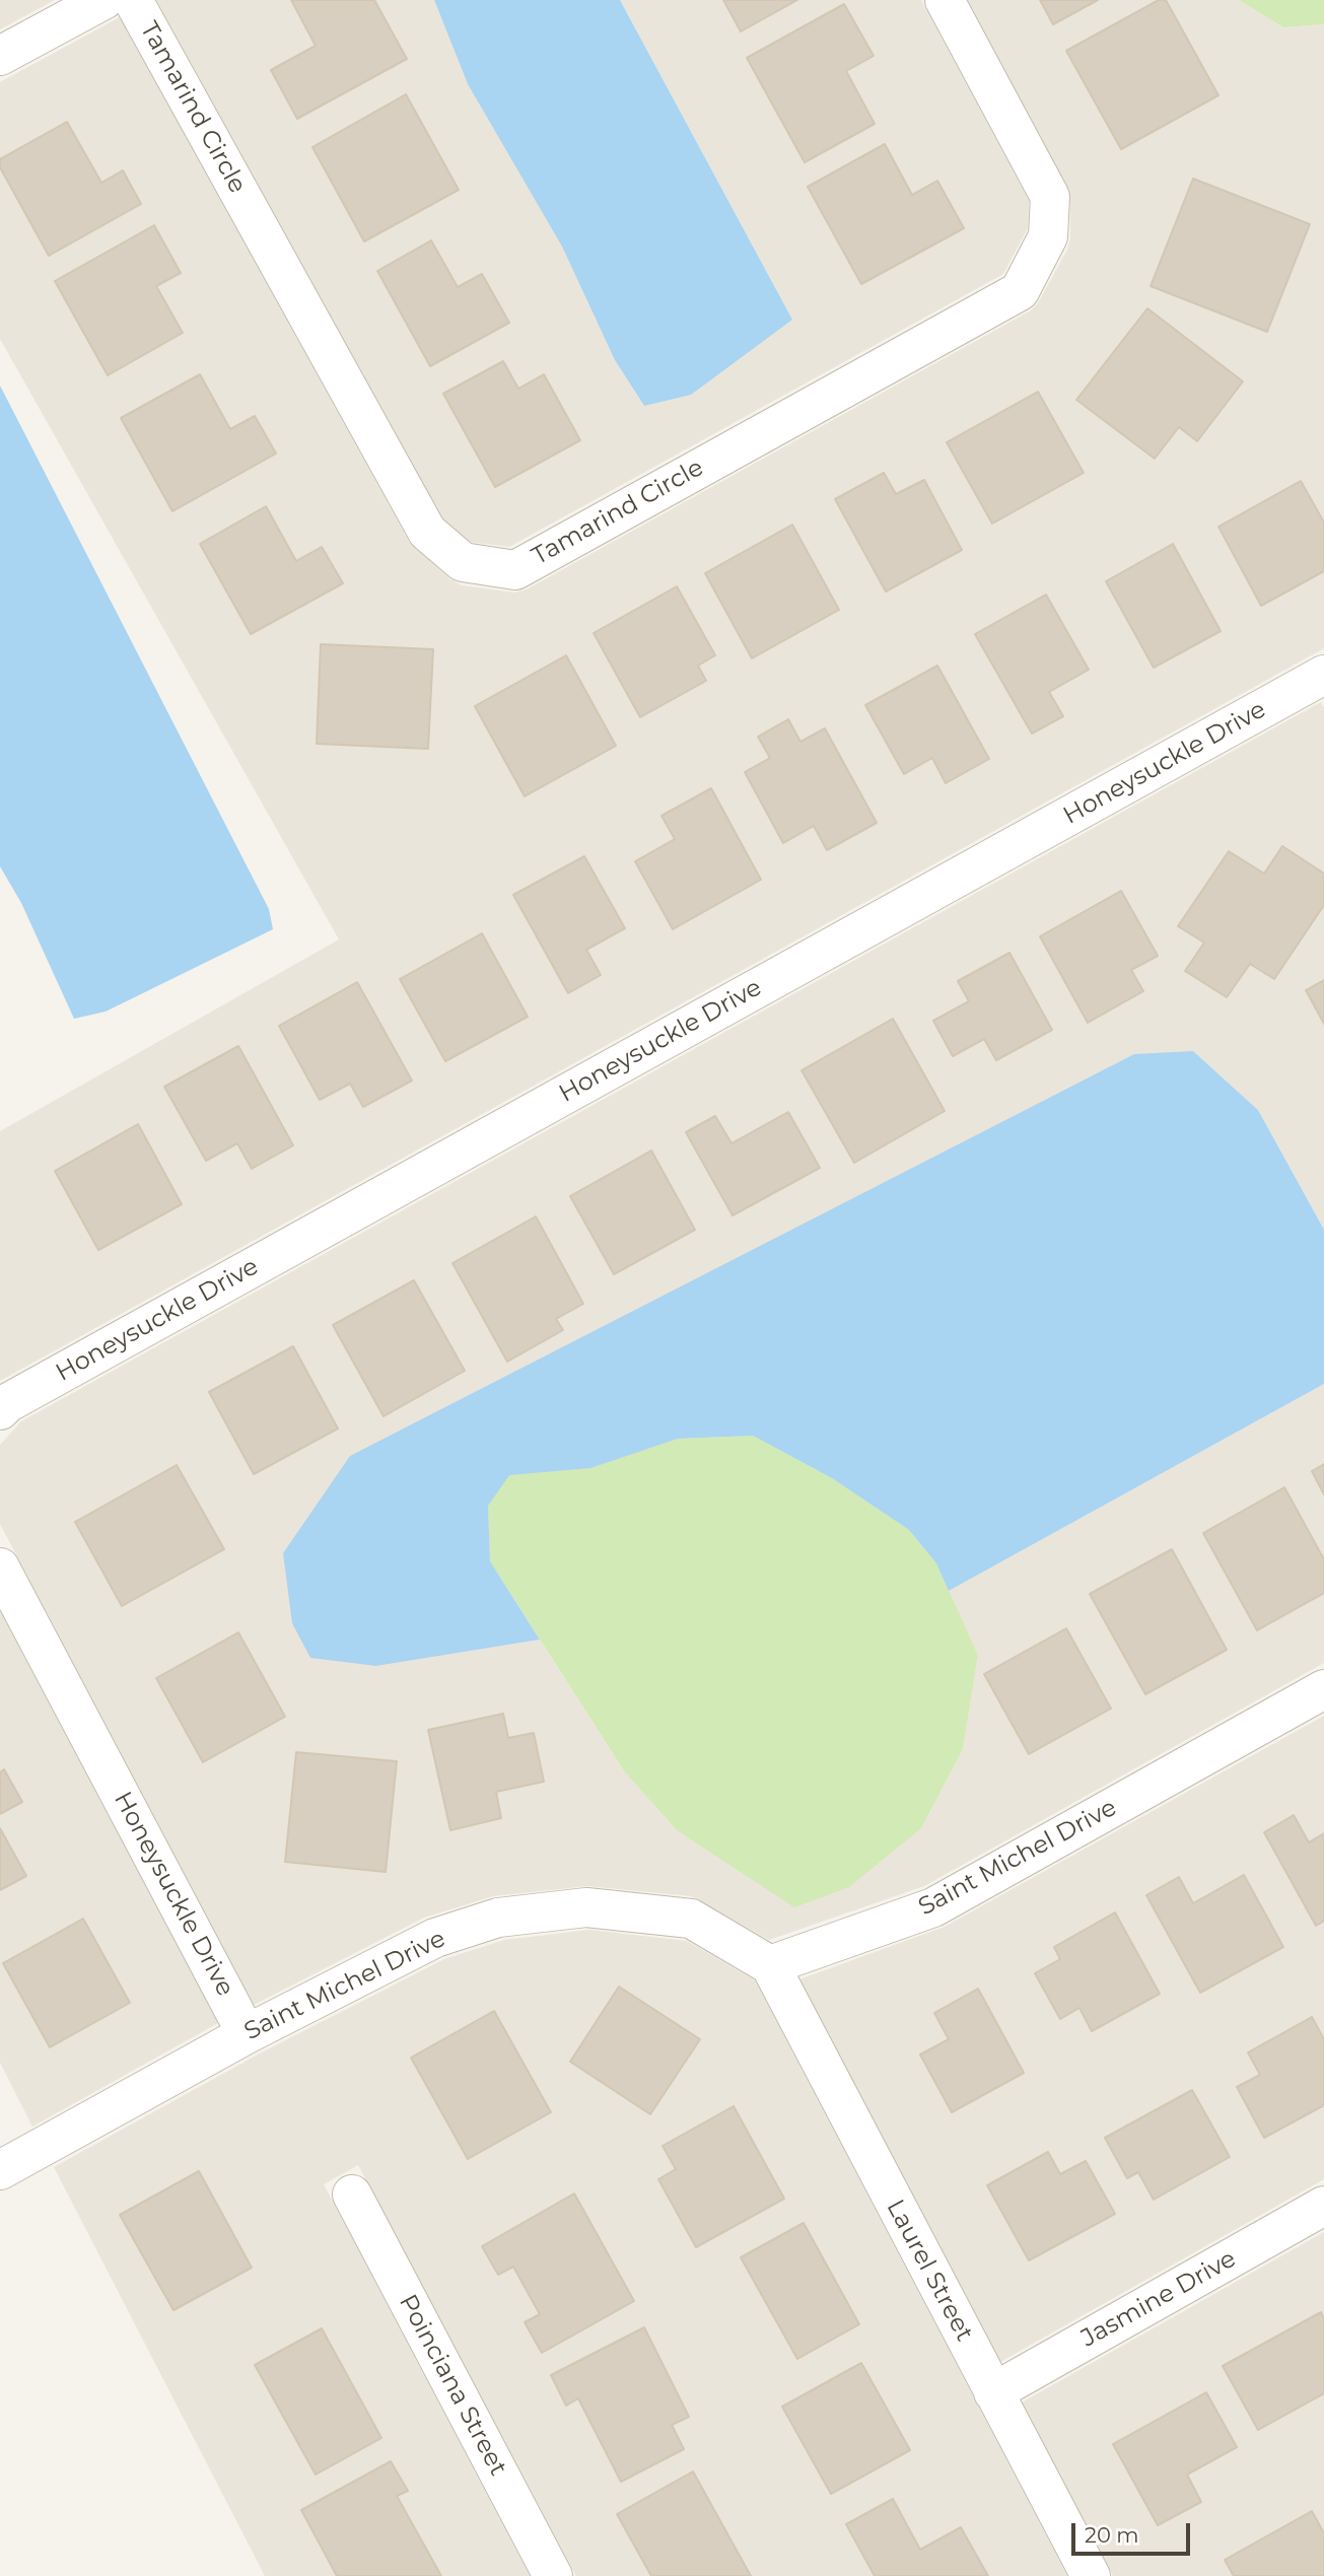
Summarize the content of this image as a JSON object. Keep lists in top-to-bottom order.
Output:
{
  "streets": {
    "street": [
      "Tamarind Circle",
      "Honeysuckle Drive",
      "Saint Michel Drive",
      "Laurel Street",
      "Jasmine Drive",
      "Poinciana Street"
    ]
  },
  "crossings": [
    ["Honeysuckle Drive", "Saint Michel Drive"],
    ["Saint Michel Drive", "Laurel Street"],
    ["Laurel Street", "Jasmine Drive"]
  ],
  "scale_bar": "20 m"
}
